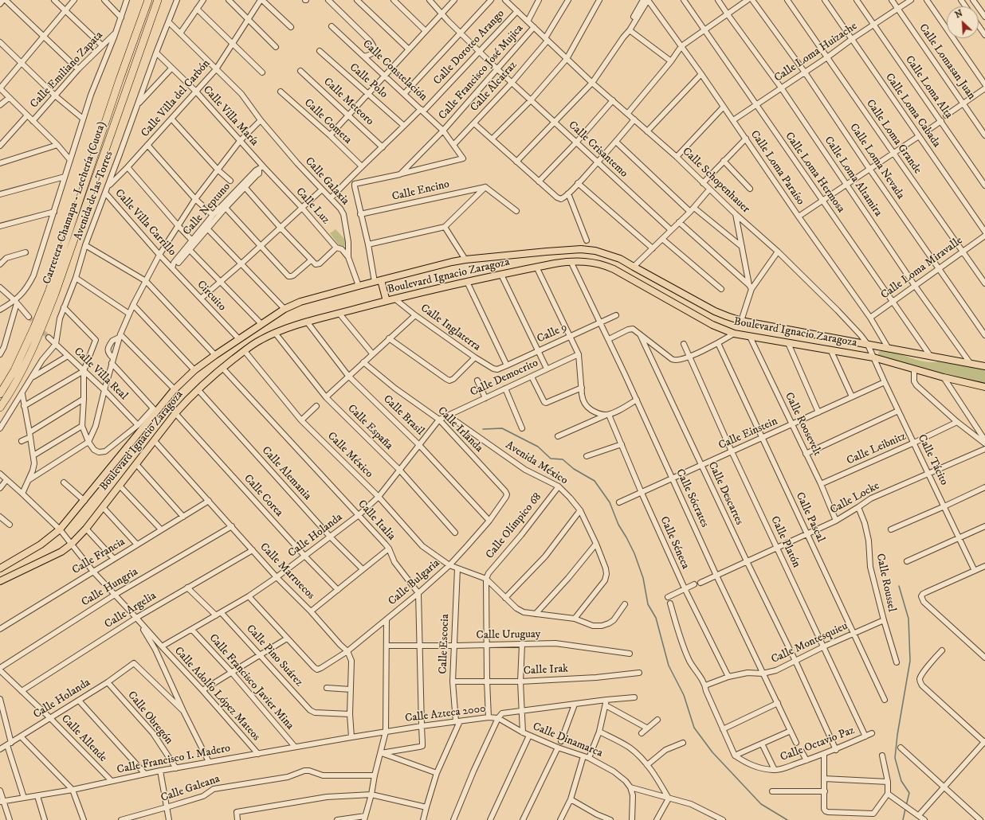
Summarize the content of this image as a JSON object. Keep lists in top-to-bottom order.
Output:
{
  "streets": {
    "highway": ["Carretera Chamapa - Lechería (Cuota)"],
    "main road": ["Boulevard Ignacio Zaragoza"],
    "street": [
      "Calle Doroteo Arango",
      "Calle Loma Huizache",
      "Calle Lomasan Juan",
      "Calle Emiliano Zapata",
      "Calle Constelación",
      "Calle Francisco José Mujica",
      "Calle Polo",
      "Calle Alcatraz",
      "Calle Loma Alta",
      "Calle Villa del Carbón",
      "Calle Meteoro",
      "Calle Loma Cabada",
      "Calle Villa María",
      "Calle Cometa",
      "Calle Loma Grande",
      "Calle Crisantemo",
      "Calle Loma Nevada",
      "Calle Loma Paraíso",
      "Calle Loma Hermosa",
      "Calle Loma Altamira",
      "Calle Schopenhauer",
      "Calle Galaxia",
      "Calle Encino",
      "Avenida de las Torres",
      "Calle Luz",
      "Calle Neptuno",
      "Calle Villa Carrillo",
      "Calle Loma Miravalle",
      "Circuito",
      "Calle Inglaterra",
      "Calle 9",
      "Calle Villa Real",
      "Calle Democrito",
      "Calle Brasil",
      "Calle Roosevelt",
      "Calle España",
      "Calle Irlanda",
      "Calle Einstein",
      "Calle Leibnitz",
      "Calle México",
      "Calle Tácito",
      "Avenida México",
      "Calle Alemania",
      "Calle Descartes",
      "Calle Corea",
      "Calle Sócrates",
      "Calle Locke",
      "Calle Pascal",
      "Calle Italia",
      "Calle Olímpico 68",
      "Calle Holanda",
      "Calle Platón",
      "Calle Séneca",
      "Calle Francia",
      "Calle Marruecos",
      "Calle Bulgaria",
      "Calle Roussel",
      "Calle Hungria",
      "Calle Argelia",
      "Calle Uruguay",
      "Calle Montesquieu",
      "Calle Escocia",
      "Calle Pino Suárez",
      "Calle Irak",
      "Calle Francisco Javier Mina",
      "Calle Adolfo López Mateos",
      "Calle Azteca 2000",
      "Calle Obregón",
      "Calle Allende",
      "Calle Dinamarca",
      "Calle Octavio Paz",
      "Calle Francisco I. Madero",
      "Calle Galeana"
    ]
  },
  "crossings": [
    ["Calle Doroteo Arango", "Calle Constelación"],
    ["Calle Doroteo Arango", "Calle Polo"],
    ["Calle Doroteo Arango", "Calle Meteoro"],
    ["Calle Doroteo Arango", "Calle Cometa"],
    ["Calle Doroteo Arango", "Calle Crisantemo"],
    ["Calle Doroteo Arango", "Calle Schopenhauer"],
    ["Calle Doroteo Arango", "Calle Galaxia"],
    ["Calle Loma Huizache", "Calle Lomasan Juan"],
    ["Calle Loma Huizache", "Calle Loma Alta"],
    ["Calle Loma Huizache", "Calle Loma Cabada"],
    ["Calle Loma Huizache", "Calle Loma Grande"],
    ["Calle Loma Huizache", "Calle Loma Nevada"],
    ["Calle Loma Huizache", "Calle Loma Paraíso"],
    ["Calle Loma Huizache", "Calle Loma Hermosa"],
    ["Calle Loma Huizache", "Calle Loma Altamira"],
    ["Calle Constelación", "Calle Francisco José Mujica"],
    ["Calle Constelación", "Calle Alcatraz"],
    ["Calle Francisco José Mujica", "Calle Crisantemo"],
    ["Calle Francisco José Mujica", "Calle Schopenhauer"],
    ["Calle Alcatraz", "Calle Crisantemo"],
    ["Calle Alcatraz", "Calle Schopenhauer"],
    ["Calle Villa del Carbón", "Calle Villa María"],
    ["Calle Villa del Carbón", "Calle Galaxia"],
    ["Calle Villa del Carbón", "Avenida de las Torres"],
    ["Calle Villa María", "Avenida de las Torres"],
    ["Calle Villa María", "Calle Luz"],
    ["Calle Villa María", "Calle Neptuno"],
    ["Calle Loma Grande", "Calle Loma Miravalle"],
    ["Calle Loma Nevada", "Calle Loma Miravalle"],
    ["Calle Loma Paraíso", "Calle Loma Miravalle"],
    ["Calle Loma Paraíso", "Boulevard Ignacio Zaragoza"],
    ["Calle Loma Hermosa", "Calle Loma Miravalle"],
    ["Calle Loma Hermosa", "Boulevard Ignacio Zaragoza"],
    ["Calle Loma Altamira", "Calle Loma Miravalle"],
    ["Calle Loma Altamira", "Boulevard Ignacio Zaragoza"],
    ["Calle Schopenhauer", "Boulevard Ignacio Zaragoza"],
    ["Calle Schopenhauer", "Calle Tácito"],
    ["Calle Galaxia", "Avenida de las Torres"],
    ["Calle Galaxia", "Calle Luz"],
    ["Calle Galaxia", "Boulevard Ignacio Zaragoza"],
    ["Avenida de las Torres", "Calle Villa Carrillo"],
    ["Avenida de las Torres", "Calle Villa Real"],
    ["Calle Luz", "Calle Neptuno"],
    ["Calle Neptuno", "Calle Villa Carrillo"],
    ["Calle Neptuno", "Circuito"],
    ["Calle Villa Carrillo", "Circuito"],
    ["Boulevard Ignacio Zaragoza", "Circuito"],
    ["Boulevard Ignacio Zaragoza", "Calle Inglaterra"],
    ["Boulevard Ignacio Zaragoza", "Calle Brasil"],
    ["Boulevard Ignacio Zaragoza", "Calle Roosevelt"],
    ["Boulevard Ignacio Zaragoza", "Calle España"],
    ["Boulevard Ignacio Zaragoza", "Calle México"],
    ["Boulevard Ignacio Zaragoza", "Calle Tácito"],
    ["Boulevard Ignacio Zaragoza", "Calle Alemania"],
    ["Boulevard Ignacio Zaragoza", "Calle Corea"],
    ["Boulevard Ignacio Zaragoza", "Calle Sócrates"],
    ["Boulevard Ignacio Zaragoza", "Calle Italia"],
    ["Boulevard Ignacio Zaragoza", "Calle Marruecos"],
    ["Calle Inglaterra", "Calle 9"],
    ["Calle 9", "Calle Sócrates"],
    ["Calle Democrito", "Calle Irlanda"],
    ["Calle Democrito", "Avenida México"],
    ["Calle Democrito", "Calle Holanda"],
    ["Calle Brasil", "Calle Holanda"],
    ["Calle Brasil", "Calle Bulgaria"],
    ["Calle Roosevelt", "Calle Einstein"],
    ["Calle Roosevelt", "Calle Leibnitz"],
    ["Calle Roosevelt", "Calle Locke"],
    ["Calle España", "Calle Holanda"],
    ["Calle Irlanda", "Calle Holanda"],
    ["Calle Irlanda", "Calle Bulgaria"],
    ["Calle Einstein", "Calle Tácito"],
    ["Calle Einstein", "Calle Descartes"],
    ["Calle Einstein", "Calle Sócrates"],
    ["Calle Einstein", "Calle Pascal"],
    ["Calle Einstein", "Calle Platón"],
    ["Calle Einstein", "Calle Séneca"],
    ["Calle Leibnitz", "Calle Tácito"],
    ["Calle México", "Calle Holanda"],
    ["Calle México", "Calle Bulgaria"],
    ["Calle Tácito", "Calle Locke"],
    ["Avenida México", "Calle Olímpico 68"],
    ["Calle Alemania", "Calle Holanda"],
    ["Calle Descartes", "Calle Locke"],
    ["Calle Descartes", "Calle Montesquieu"],
    ["Calle Descartes", "Calle Octavio Paz"],
    ["Calle Corea", "Calle Holanda"],
    ["Calle Sócrates", "Calle Locke"],
    ["Calle Sócrates", "Calle Montesquieu"],
    ["Calle Locke", "Calle Pascal"],
    ["Calle Locke", "Calle Platón"],
    ["Calle Locke", "Calle Roussel"],
    ["Calle Pascal", "Calle Montesquieu"],
    ["Calle Italia", "Calle Holanda"],
    ["Calle Italia", "Calle Bulgaria"],
    ["Calle Holanda", "Calle Marruecos"],
    ["Calle Holanda", "Calle Pino Suárez"],
    ["Calle Holanda", "Calle Francisco Javier Mina"],
    ["Calle Holanda", "Calle Adolfo López Mateos"],
    ["Calle Holanda", "Calle Obregón"],
    ["Calle Holanda", "Calle Allende"],
    ["Calle Platón", "Calle Montesquieu"],
    ["Calle Platón", "Calle Octavio Paz"],
    ["Calle Séneca", "Calle Montesquieu"],
    ["Calle Francia", "Calle Marruecos"],
    ["Calle Marruecos", "Calle Bulgaria"],
    ["Calle Marruecos", "Calle Hungria"],
    ["Calle Marruecos", "Calle Argelia"],
    ["Calle Roussel", "Calle Montesquieu"],
    ["Calle Hungria", "Calle Allende"],
    ["Calle Argelia", "Calle Adolfo López Mateos"],
    ["Calle Argelia", "Calle Allende"],
    ["Calle Uruguay", "Calle Escocia"],
    ["Calle Escocia", "Calle Irak"],
    ["Calle Escocia", "Calle Azteca 2000"],
    ["Calle Francisco Javier Mina", "Calle Francisco I. Madero"],
    ["Calle Adolfo López Mateos", "Calle Francisco I. Madero"],
    ["Calle Azteca 2000", "Calle Dinamarca"],
    ["Calle Azteca 2000", "Calle Francisco I. Madero"],
    ["Calle Obregón", "Calle Francisco I. Madero"],
    ["Calle Allende", "Calle Francisco I. Madero"]
  ],
  "north": "top left"
}
